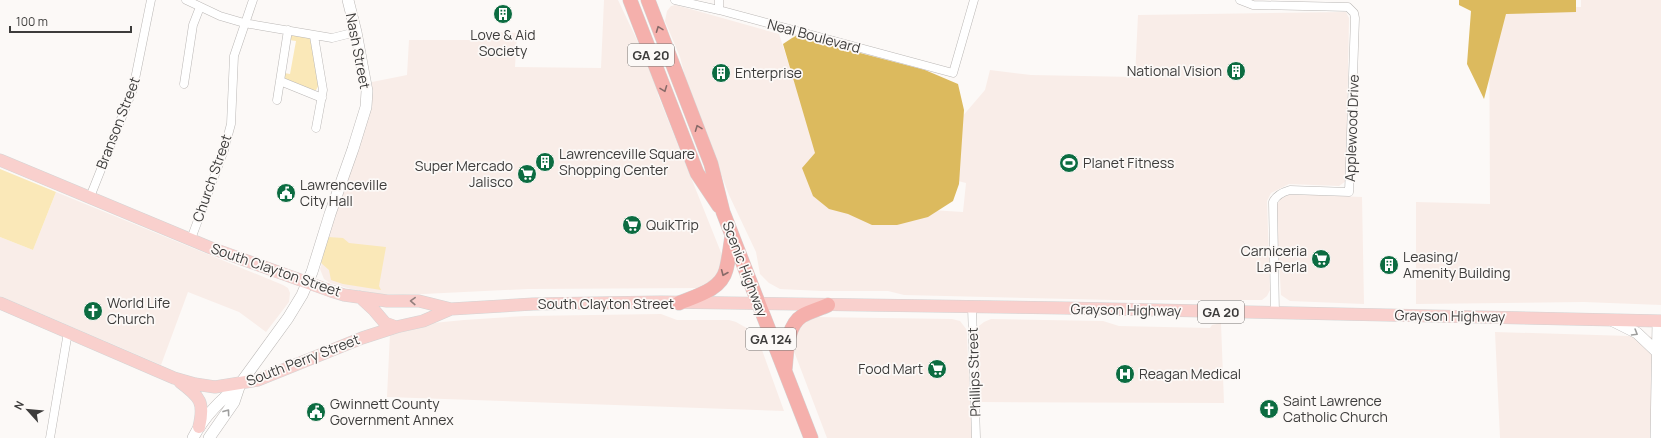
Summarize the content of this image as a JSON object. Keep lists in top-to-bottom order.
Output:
{
  "streets": {
    "highway": ["GA 20", "Scenic Highway", "GA 124"],
    "main road": ["South Clayton Street", "Grayson Highway", "South Perry Street"],
    "street": [
      "Neal Boulevard",
      "Nash Street",
      "Branson Street",
      "Applewood Drive",
      "Church Street",
      "Phillips Street"
    ]
  },
  "crossings": [
    ["Nash Street", "South Clayton Street"],
    ["Nash Street", "South Perry Street"],
    ["Branson Street", "South Clayton Street"],
    ["Applewood Drive", "Grayson Highway"],
    ["Church Street", "South Clayton Street"],
    ["Scenic Highway", "South Clayton Street"],
    ["Scenic Highway", "Grayson Highway"],
    ["South Clayton Street", "Grayson Highway"],
    ["South Clayton Street", "South Perry Street"],
    ["Grayson Highway", "Phillips Street"]
  ],
  "places": {
    "building": [
      "Love & Aid Society",
      "National Vision",
      "Enterprise",
      "Lawrenceville Square Shopping Center",
      "Leasing/ Amenity Building"
    ],
    "sports": ["Planet Fitness"],
    "supermarket": [
      "Super Mercado Jalisco",
      "QuikTrip",
      "Carniceria La Perla",
      "Food Mart"
    ],
    "public building": ["Lawrenceville City Hall", "Gwinnett County Government Annex"],
    "church": ["World Life Church", "Saint Lawrence Catholic Church"],
    "hospital": ["Reagan Medical"]
  },
  "scale_bar": "100 m",
  "north": "top left"
}
